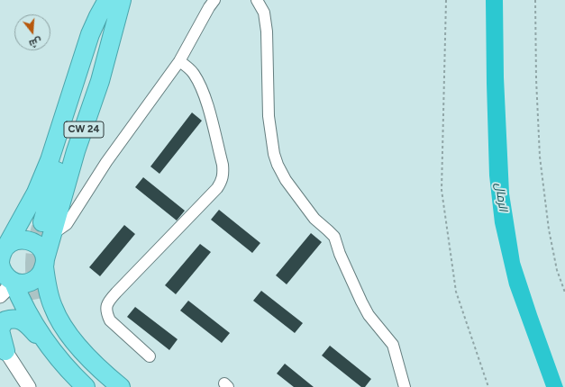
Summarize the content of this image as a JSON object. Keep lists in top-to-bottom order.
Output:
{
  "streets": {
    "highway": ["CW 24"]
  },
  "water": ["الرمال"],
  "north": "bottom"
}
